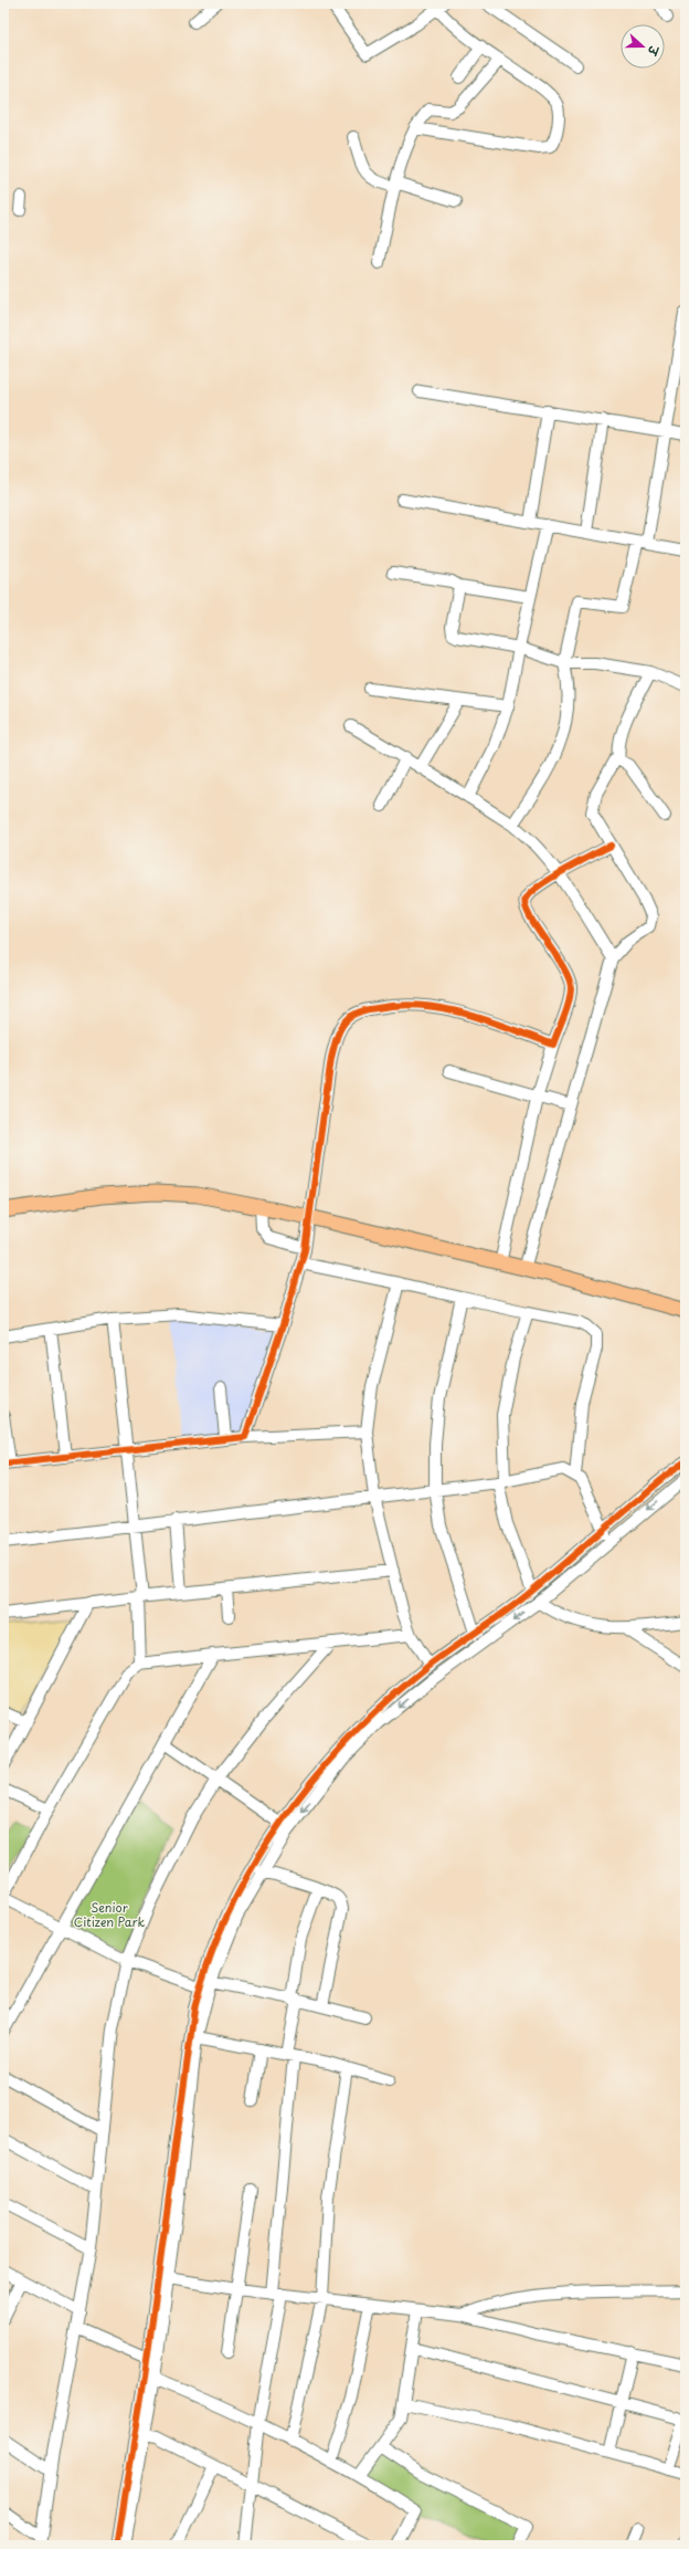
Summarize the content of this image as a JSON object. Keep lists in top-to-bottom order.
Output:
{
  "parks": ["Senior Citizen Park"],
  "north": "right"
}
